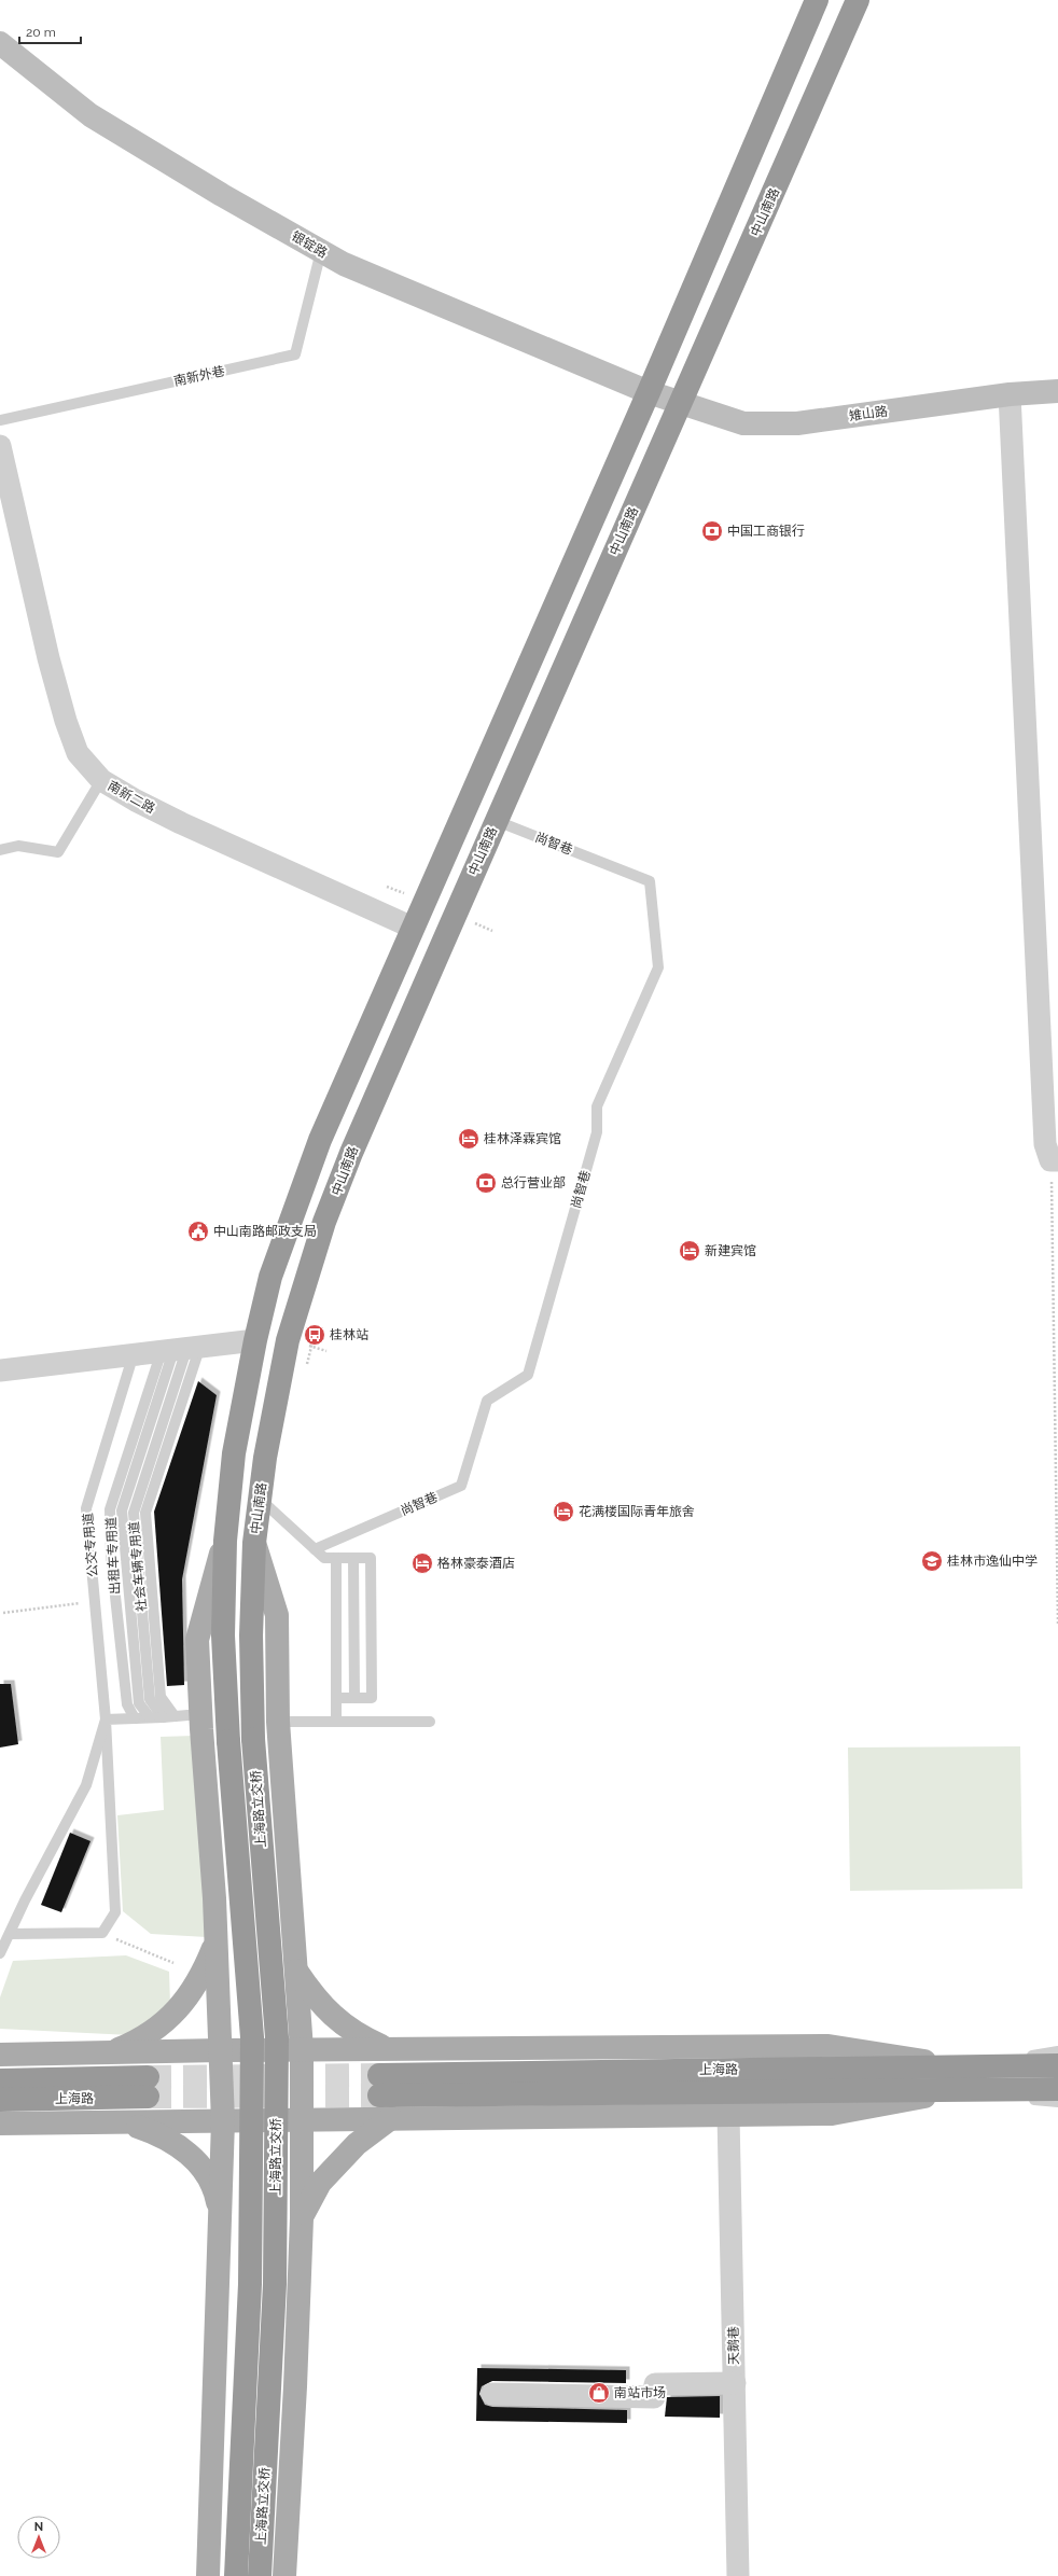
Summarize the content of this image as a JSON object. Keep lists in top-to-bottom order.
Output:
{
  "streets": {
    "highway": ["中山南路", "上海路立交桥", "上海路"],
    "street": [
      "银锭路",
      "雉山路",
      "南新二路",
      "天鹅巷"
    ],
    "lane": [
      "南新外巷",
      "尚智巷",
      "公交专用道",
      "出租车专用道",
      "社会车辆专用道"
    ]
  },
  "crossings": [
    ["中山南路", "银锭路"],
    ["中山南路", "雉山路"],
    ["中山南路", "尚智巷"],
    ["中山南路", "上海路立交桥"],
    ["银锭路", "南新外巷"],
    ["银锭路", "雉山路"],
    ["公交专用道", "出租车专用道"],
    ["公交专用道", "社会车辆专用道"]
  ],
  "places": {
    "bank": ["中国工商银行", "总行营业部"],
    "hotel": [
      "桂林泽霖宾馆",
      "新建宾馆",
      "花满楼国际青年旅舍",
      "格林豪泰酒店"
    ],
    "public building": ["中山南路邮政支局"],
    "bus stop": ["桂林站"],
    "school or university": ["桂林市逸仙中学"],
    "shop": ["南站市场"]
  },
  "scale_bar": "20 m",
  "north": "top"
}
